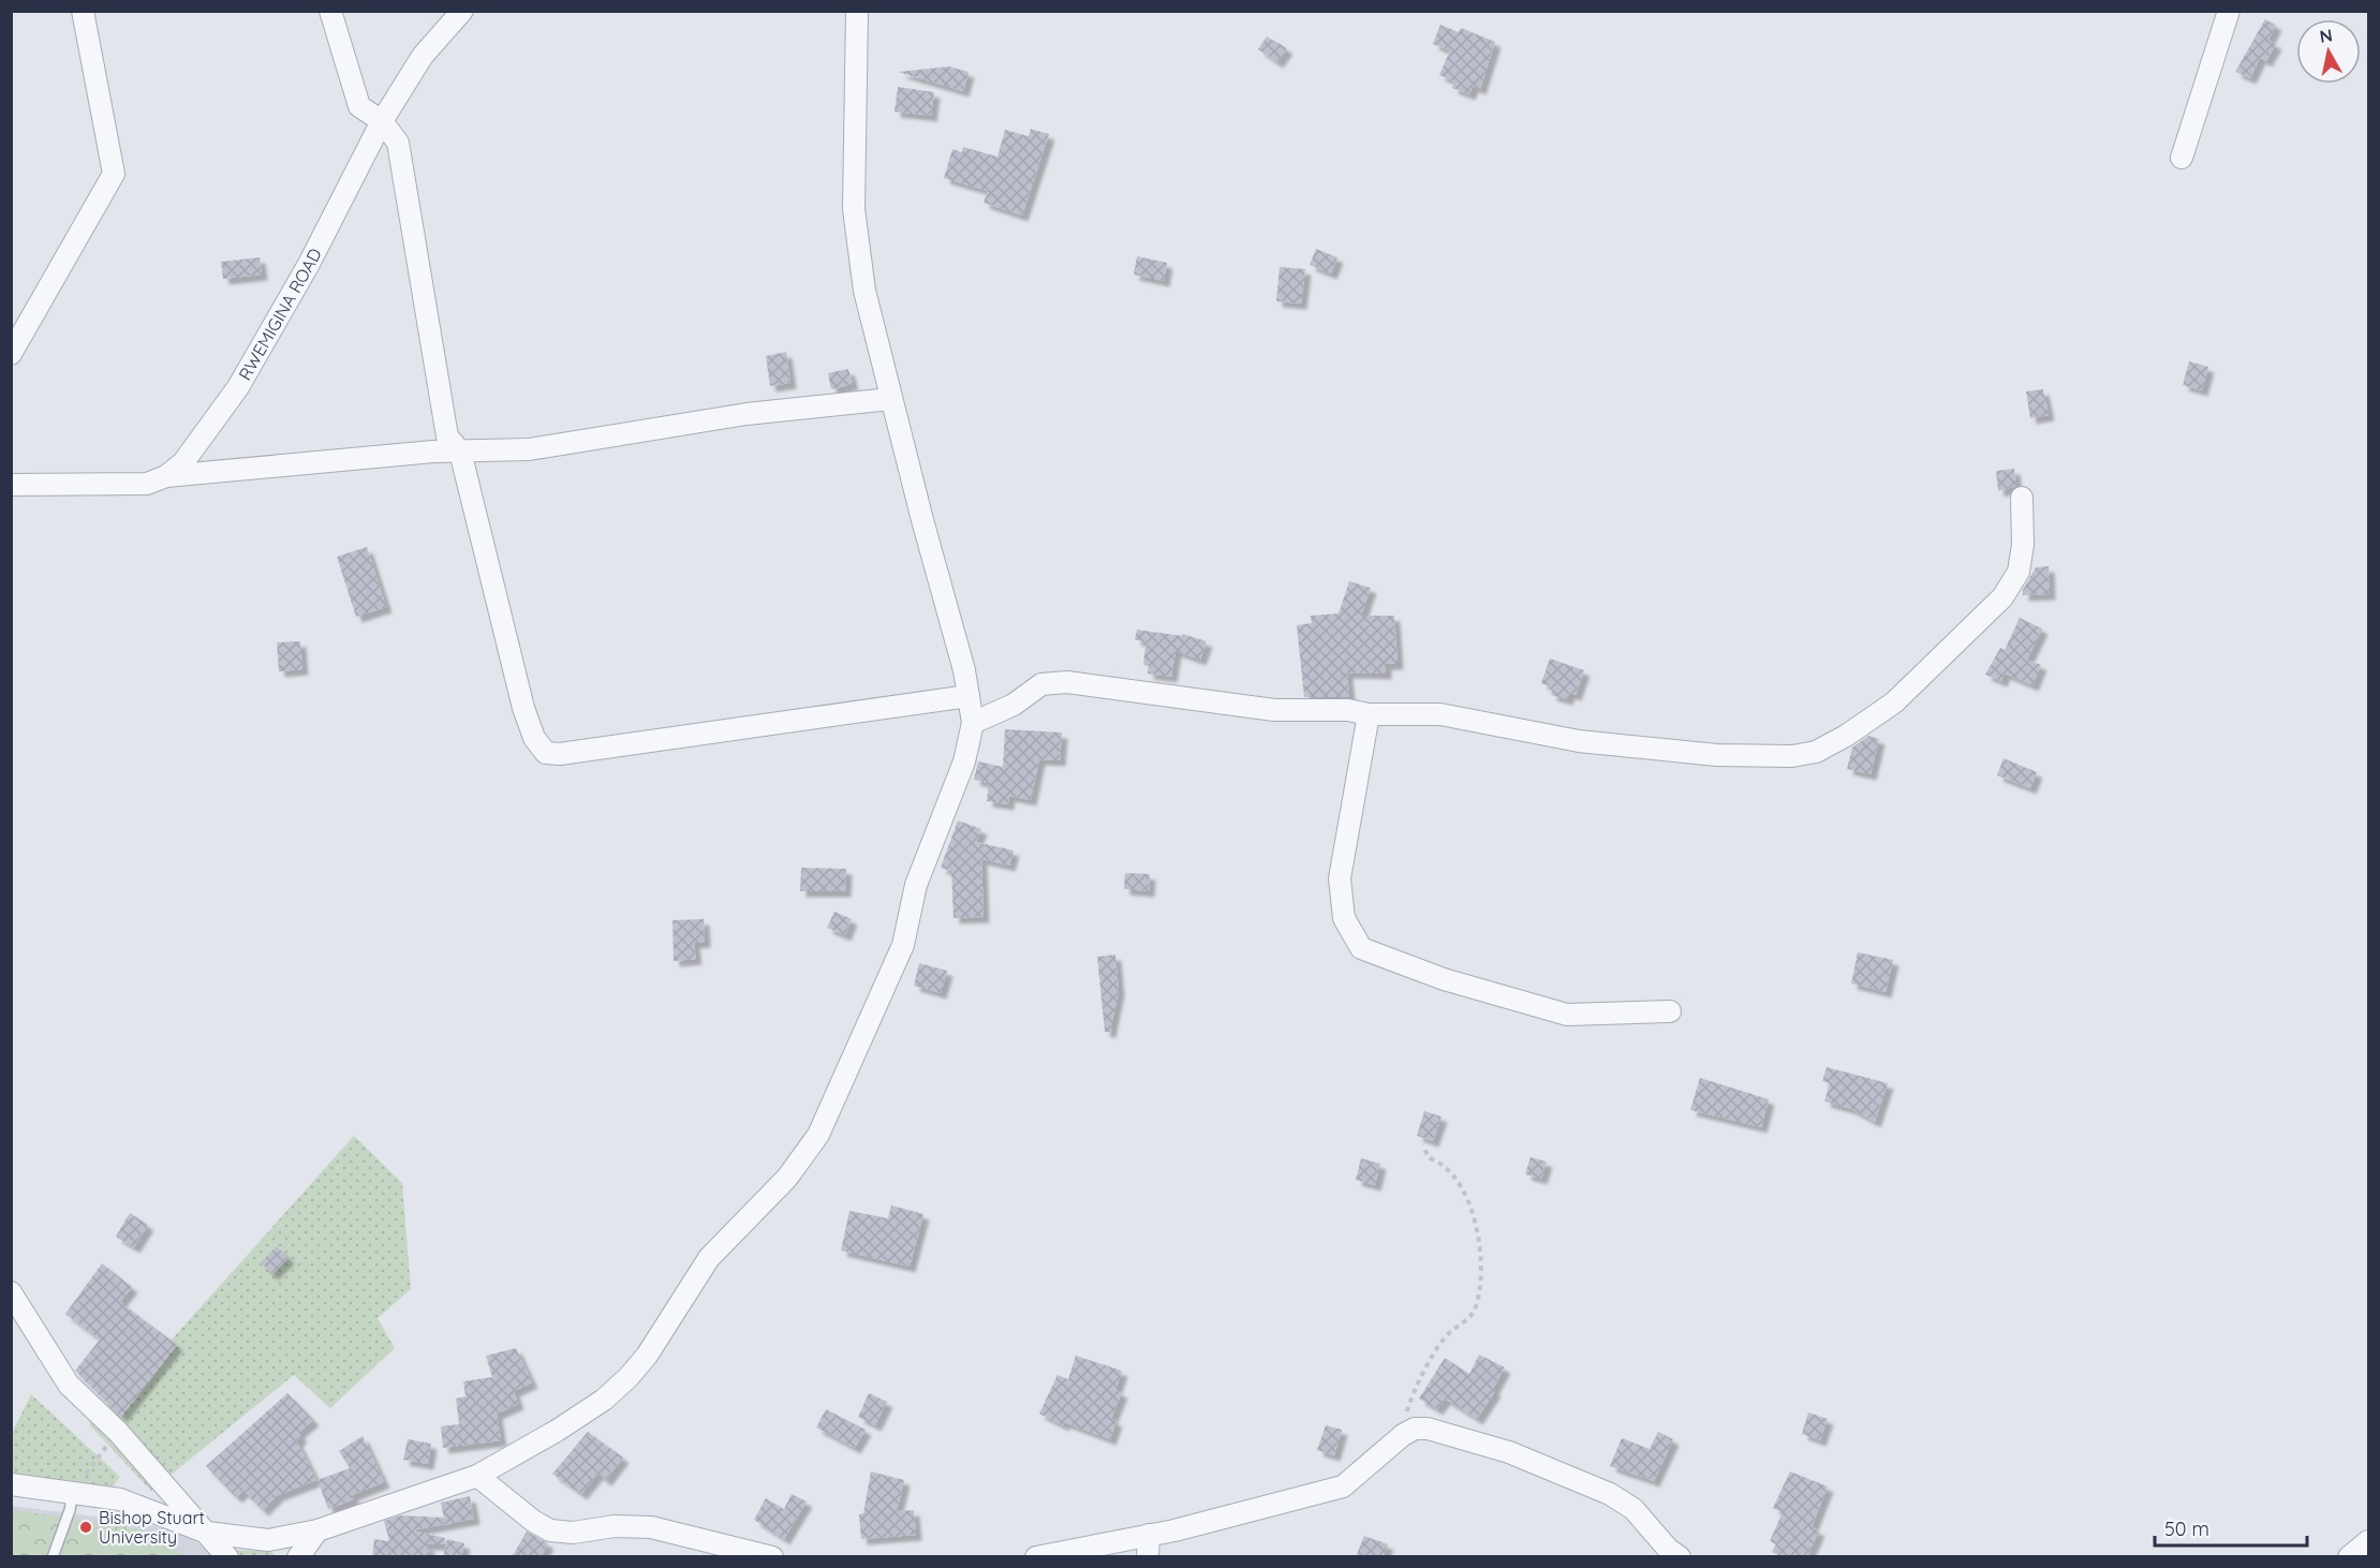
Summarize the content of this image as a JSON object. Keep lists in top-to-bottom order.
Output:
{
  "streets": {
    "street": ["RWEMIGINA ROAD"]
  },
  "places": ["Bishop Stuart University"],
  "scale_bar": "50 m",
  "north": "top"
}
